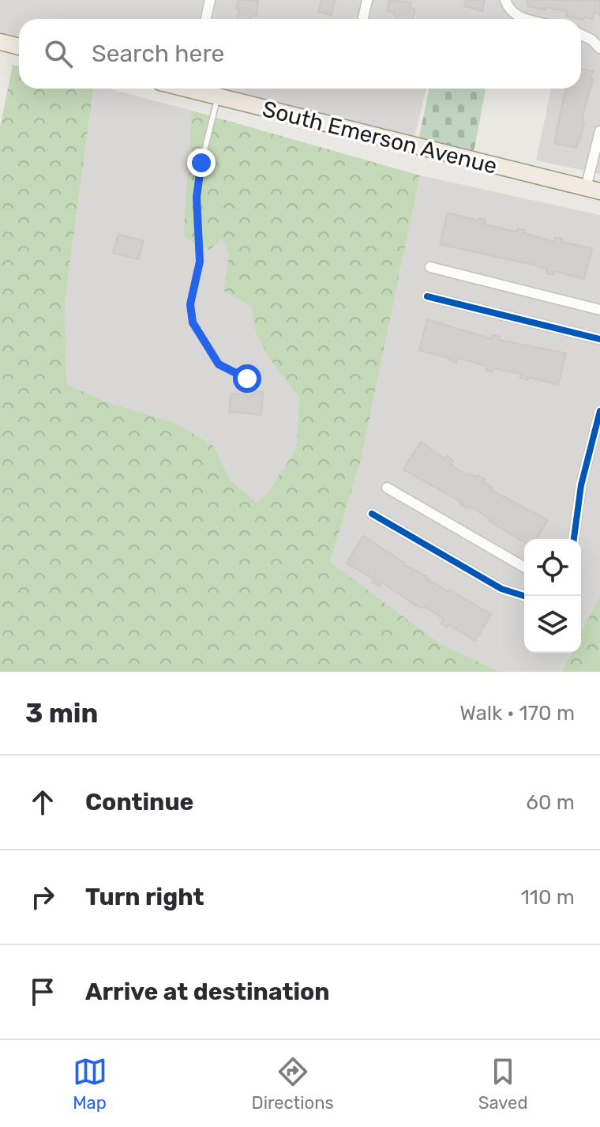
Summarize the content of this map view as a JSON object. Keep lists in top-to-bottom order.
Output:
{
  "streets": {
    "main road": ["South Emerson Avenue"]
  },
  "page": {
    "search": "Search here",
    "heading": ["3 min", "Walk · 170 m"],
    "list": [
      ["Continue", "60 m"],
      ["Turn right", "110 m"],
      "Arrive at destination"
    ],
    "nav": ["Map", "Directions", "Saved"]
  }
}
